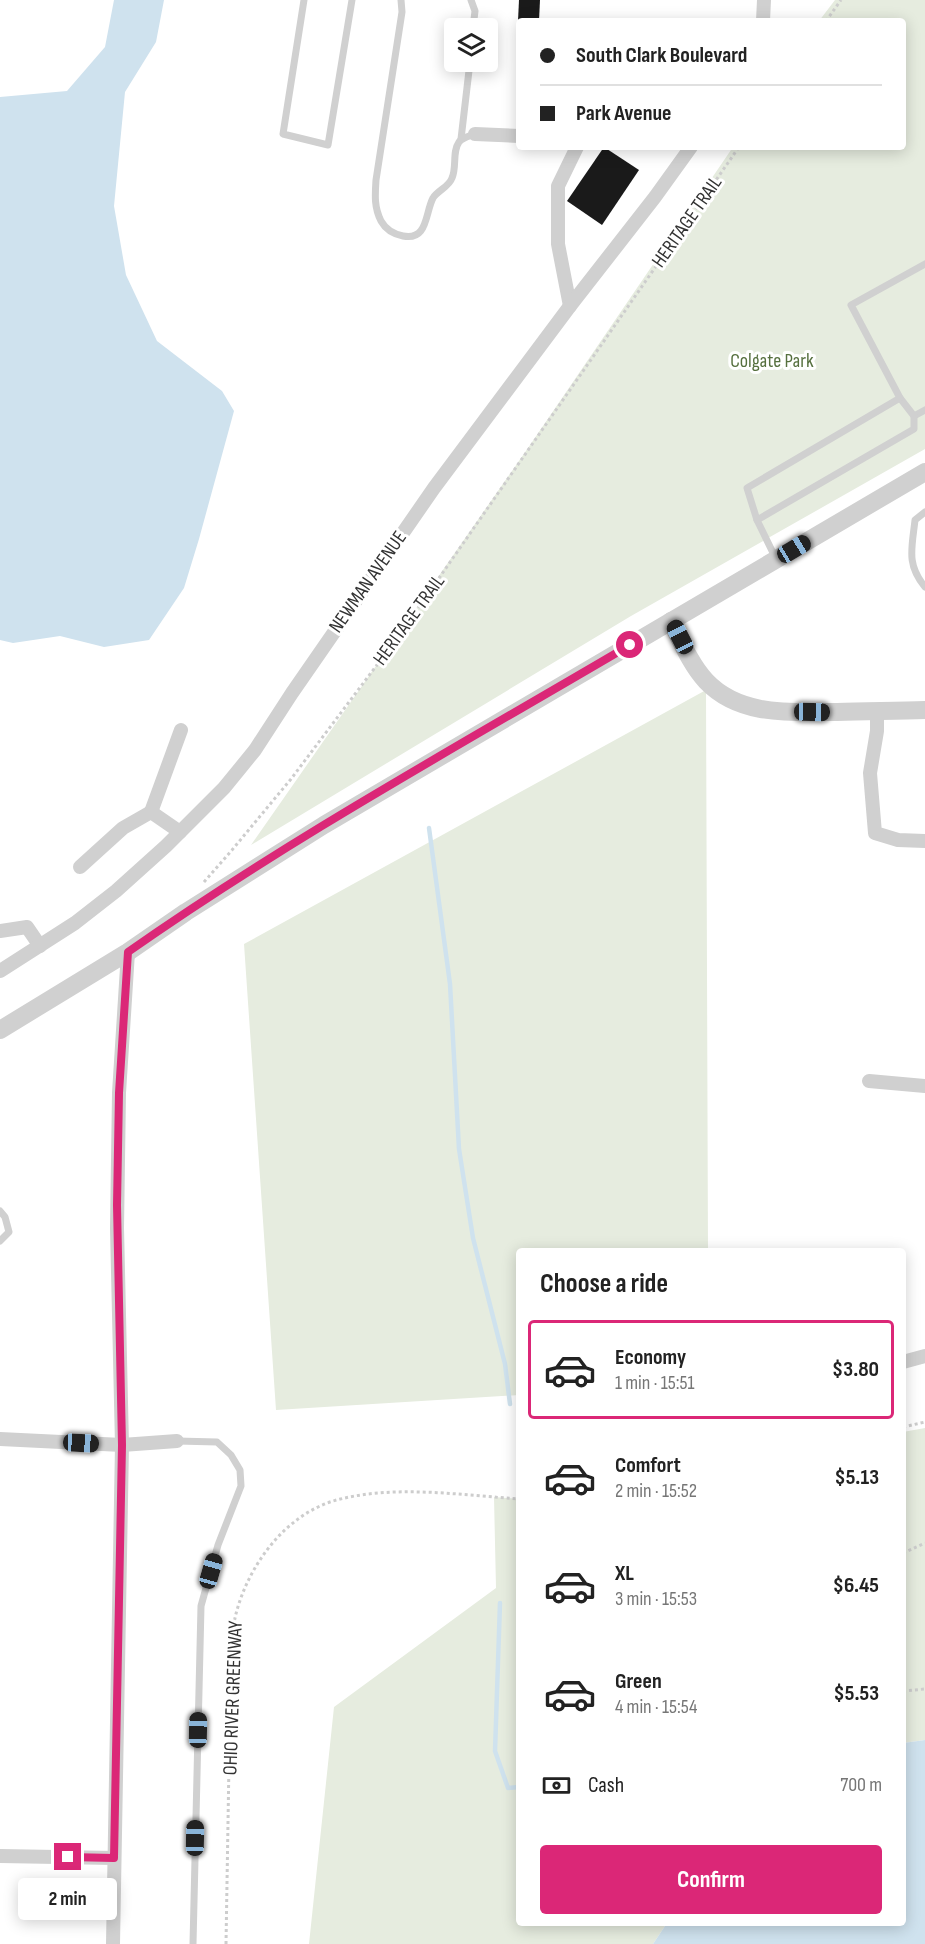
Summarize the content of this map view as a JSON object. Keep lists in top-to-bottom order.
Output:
{
  "streets": {
    "street": ["NEWMAN AVENUE"],
    "path": ["HERITAGE TRAIL", "OHIO RIVER GREENWAY"]
  },
  "parks": ["Colgate Park"],
  "page": {
    "banner": ["South Clark Boulevard", "Park Avenue"],
    "heading": "Choose a ride",
    "list": [
      {
        "name": "Economy",
        "note": "1 min · 15:51",
        "value": "$3.80"
      },
      {
        "name": "Comfort",
        "note": "2 min · 15:52",
        "value": "$5.13"
      },
      {
        "name": "XL",
        "note": "3 min · 15:53",
        "value": "$6.45"
      },
      {
        "name": "Green",
        "note": "4 min · 15:54",
        "value": "$5.53"
      }
    ],
    "pay": ["Cash", "700 m"],
    "buttons": "Confirm",
    "bubble": "2 min"
  }
}
